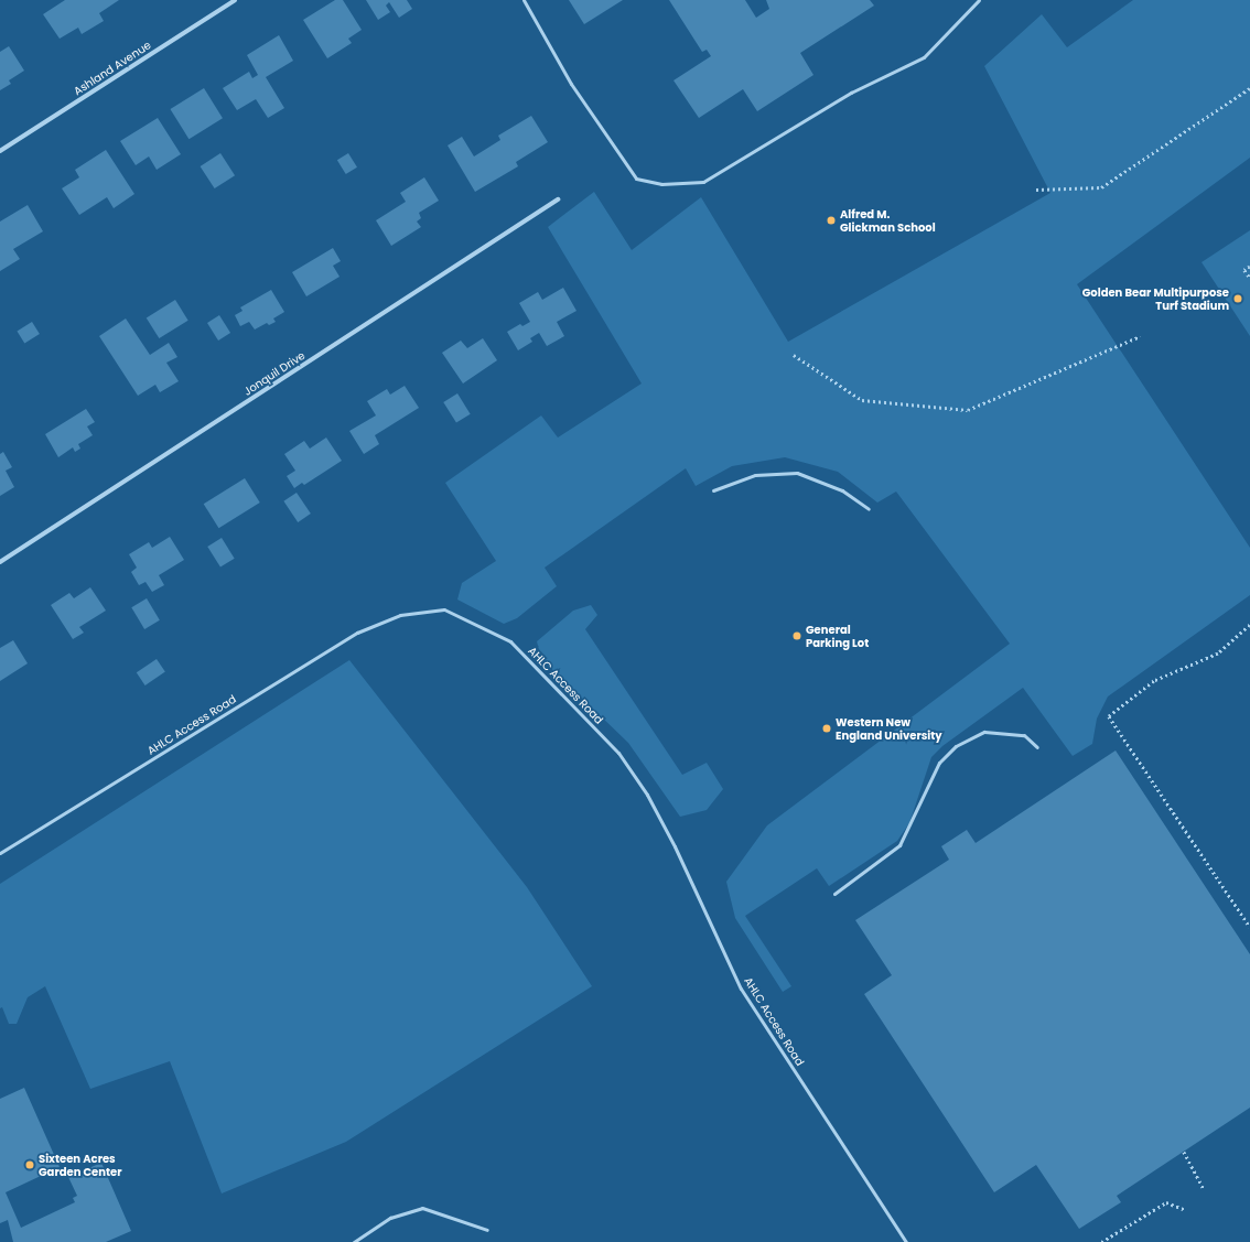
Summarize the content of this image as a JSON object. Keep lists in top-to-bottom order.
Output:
{
  "streets": {
    "street": ["Ashland Avenue", "Jonquil Drive"],
    "lane": ["AHLC Access Road"]
  },
  "places": [
    "Alfred M. Glickman School",
    "Golden Bear Multipurpose Turf Stadium",
    "General Parking Lot",
    "Western New England University",
    "Sixteen Acres Garden Center"
  ]
}
